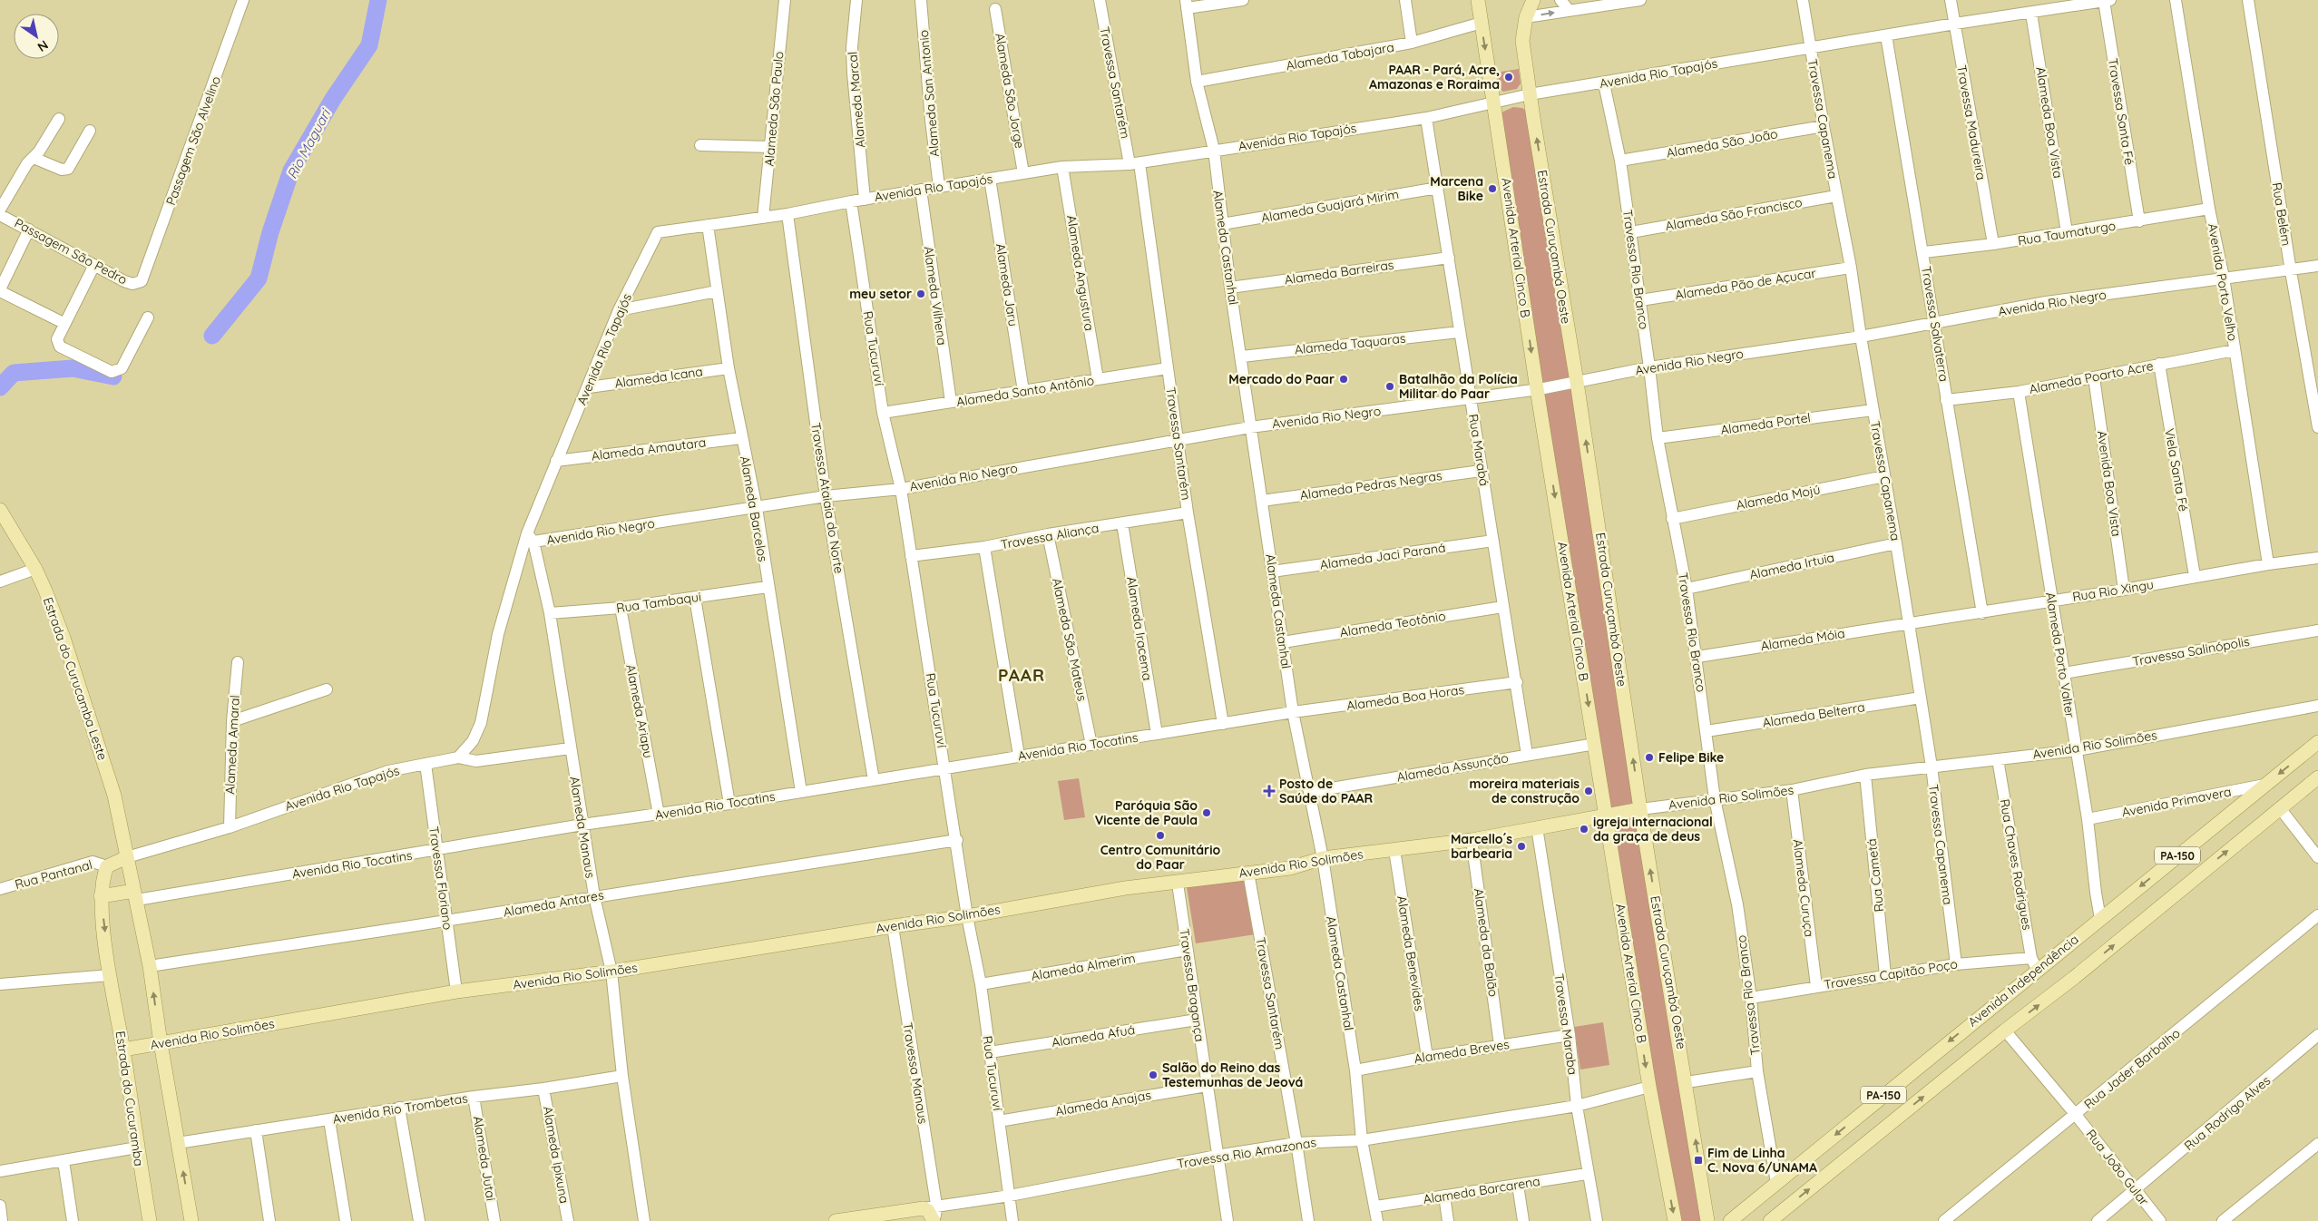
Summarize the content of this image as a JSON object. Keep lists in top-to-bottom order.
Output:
{
  "streets": {
    "main road": [
      "Estrada Curuçambá Oeste",
      "Avenida Arterial Cinco B",
      "Estrada do Curucamba Leste",
      "Avenida Rio Solimões",
      "PA-150",
      "Avenida Independência",
      "Estrada do Cucuramba"
    ],
    "street": [
      "Alameda Tabajara",
      "Avenida Rio Tapajós",
      "Travessa Santarém",
      "Alameda São Jorge",
      "Alameda San Antonio",
      "Alameda Marcal",
      "Alameda São Paulo",
      "Travessa Santa Fé",
      "Travessa Capanema",
      "Travessa Madureira",
      "Alameda Boa Vista",
      "Passagem São Alvelino",
      "Alameda São João",
      "Alameda Guajará Mirim",
      "Alameda São Francisco",
      "Rua Belém",
      "Rua Taumaturgo",
      "Alameda Castanhal",
      "Passagem São Pedro",
      "Travessa Rio Branco",
      "Alameda Barreiras",
      "Alameda Angustura",
      "Avenida Porto Velho",
      "Alameda Pão de Açucar",
      "Alameda Jaru",
      "Alameda Vilhena",
      "Avenida Rio Negro",
      "Travessa Salvaterra",
      "Alameda Taquaras",
      "Rua Tucuruví",
      "Alameda Icana",
      "Alameda Poarto Acre",
      "Alameda Santo Antônio",
      "Alameda Portel",
      "Alameda Amautara",
      "Rua Marabá",
      "Viela Santa Fé",
      "Avenida Boa Vista",
      "Alameda Pedras Negras",
      "Alameda Mojú",
      "Travessa Ataiaia do Norte",
      "Alameda Barcelos",
      "Travessa Aliança",
      "Alameda Jaci Paraná",
      "Alameda Irtuia",
      "Rua Rio Xingu",
      "Rua Tambaqui",
      "Alameda Teotônio",
      "Alameda Iracema",
      "Alameda São Mateus",
      "Alameda Móia",
      "Travessa Salinópolis",
      "Alameda Porto Valter",
      "Alameda Boa Horas",
      "Alameda Ariapu",
      "Alameda Belterra",
      "Alameda Amaral",
      "Avenida Rio Tocatins",
      "Alameda Assunção",
      "Avenida Primavera",
      "Alameda Manaus",
      "Rua Chaves Rodrigues",
      "Rua Pantanal",
      "Rua Cametá",
      "Travessa Floriano",
      "Alameda Curuça",
      "Alameda Antares",
      "Alameda da Balão",
      "Alameda Benevides",
      "Alameda Almerim",
      "Travessa Capitão Poço",
      "Travessa Bragança",
      "Travessa Maraba",
      "Alameda Afuá",
      "Alameda Breves",
      "Rua Jader Barbalho",
      "Travessa Manaus",
      "Alameda Anajas",
      "Avenida Rio Trombetas",
      "Rua Rodrigo Alves",
      "Travessa Rio Amazonas",
      "Alameda Ipixuna",
      "Alameda Jutai",
      "Rua João Gular",
      "Alameda Barcarena"
    ]
  },
  "crossings": [
    ["Alameda Tabajara", "Alameda Castanhal"],
    ["Alameda Tabajara", "Avenida Arterial Cinco B"],
    ["Avenida Rio Tapajós", "Travessa Santarém"],
    ["Avenida Rio Tapajós", "Alameda São Jorge"],
    ["Avenida Rio Tapajós", "Alameda San Antonio"],
    ["Avenida Rio Tapajós", "Alameda Marcal"],
    ["Avenida Rio Tapajós", "Alameda São Paulo"],
    ["Avenida Rio Tapajós", "Travessa Santa Fé"],
    ["Avenida Rio Tapajós", "Travessa Capanema"],
    ["Avenida Rio Tapajós", "Travessa Madureira"],
    ["Avenida Rio Tapajós", "Alameda Boa Vista"],
    ["Avenida Rio Tapajós", "Estrada Curuçambá Oeste"],
    ["Avenida Rio Tapajós", "Alameda Castanhal"],
    ["Avenida Rio Tapajós", "Avenida Arterial Cinco B"],
    ["Avenida Rio Tapajós", "Travessa Rio Branco"],
    ["Avenida Rio Tapajós", "Alameda Angustura"],
    ["Avenida Rio Tapajós", "Alameda Jaru"],
    ["Avenida Rio Tapajós", "Alameda Vilhena"],
    ["Avenida Rio Tapajós", "Avenida Rio Negro"],
    ["Avenida Rio Tapajós", "Travessa Salvaterra"],
    ["Avenida Rio Tapajós", "Rua Tucuruví"],
    ["Avenida Rio Tapajós", "Alameda Icana"],
    ["Avenida Rio Tapajós", "Alameda Amautara"],
    ["Avenida Rio Tapajós", "Rua Marabá"],
    ["Avenida Rio Tapajós", "Travessa Ataiaia do Norte"],
    ["Avenida Rio Tapajós", "Alameda Barcelos"],
    ["Avenida Rio Tapajós", "Estrada do Curucamba Leste"],
    ["Avenida Rio Tapajós", "Alameda Amaral"],
    ["Avenida Rio Tapajós", "Alameda Manaus"],
    ["Avenida Rio Tapajós", "Travessa Floriano"],
    ["Travessa Santarém", "Avenida Rio Negro"],
    ["Travessa Santarém", "Alameda Santo Antônio"],
    ["Travessa Santarém", "Travessa Aliança"],
    ["Travessa Santarém", "Avenida Rio Solimões"],
    ["Travessa Santarém", "Avenida Rio Tocatins"],
    ["Travessa Santarém", "Travessa Rio Amazonas"],
    ["Travessa Santa Fé", "Rua Taumaturgo"],
    ["Travessa Capanema", "Alameda São João"],
    ["Travessa Capanema", "Alameda São Francisco"],
    ["Travessa Capanema", "Alameda Pão de Açucar"],
    ["Travessa Capanema", "Avenida Rio Negro"],
    ["Travessa Capanema", "Alameda Portel"],
    ["Travessa Capanema", "Alameda Mojú"],
    ["Travessa Capanema", "Alameda Irtuia"],
    ["Travessa Capanema", "Rua Rio Xingu"],
    ["Travessa Capanema", "Alameda Móia"],
    ["Travessa Capanema", "Alameda Belterra"],
    ["Travessa Capanema", "Avenida Rio Solimões"],
    ["Travessa Capanema", "Travessa Capitão Poço"],
    ["Travessa Madureira", "Rua Taumaturgo"],
    ["Alameda Boa Vista", "Rua Taumaturgo"],
    ["Passagem São Alvelino", "Passagem São Pedro"],
    ["Alameda São João", "Travessa Rio Branco"],
    ["Alameda Guajará Mirim", "Alameda Castanhal"],
    ["Alameda Guajará Mirim", "Rua Marabá"],
    ["Alameda São Francisco", "Travessa Rio Branco"],
    ["Rua Belém", "Avenida Rio Negro"],
    ["Rua Taumaturgo", "Avenida Porto Velho"],
    ["Rua Taumaturgo", "Travessa Salvaterra"],
    ["Estrada Curuçambá Oeste", "Avenida Rio Negro"],
    ["Estrada Curuçambá Oeste", "Avenida Rio Solimões"],
    ["Alameda Castanhal", "Alameda Barreiras"],
    ["Alameda Castanhal", "Avenida Rio Negro"],
    ["Alameda Castanhal", "Alameda Taquaras"],
    ["Alameda Castanhal", "Alameda Pedras Negras"],
    ["Alameda Castanhal", "Alameda Jaci Paraná"],
    ["Alameda Castanhal", "Alameda Teotônio"],
    ["Alameda Castanhal", "Alameda Boa Horas"],
    ["Alameda Castanhal", "Avenida Rio Solimões"],
    ["Alameda Castanhal", "Avenida Rio Tocatins"],
    ["Alameda Castanhal", "Alameda Assunção"],
    ["Alameda Castanhal", "Alameda Breves"],
    ["Alameda Castanhal", "Travessa Rio Amazonas"],
    ["Alameda Castanhal", "Alameda Barcarena"],
    ["Avenida Arterial Cinco B", "Avenida Rio Negro"],
    ["Avenida Arterial Cinco B", "Avenida Rio Solimões"],
    ["Avenida Arterial Cinco B", "Alameda Assunção"],
    ["Avenida Arterial Cinco B", "Travessa Rio Amazonas"],
    ["Travessa Rio Branco", "Alameda Pão de Açucar"],
    ["Travessa Rio Branco", "Avenida Rio Negro"],
    ["Travessa Rio Branco", "Alameda Portel"],
    ["Travessa Rio Branco", "Alameda Mojú"],
    ["Travessa Rio Branco", "Alameda Irtuia"],
    ["Travessa Rio Branco", "Alameda Móia"],
    ["Travessa Rio Branco", "Alameda Belterra"],
    ["Travessa Rio Branco", "Avenida Rio Solimões"],
    ["Travessa Rio Branco", "Travessa Capitão Poço"],
    ["Travessa Rio Branco", "Avenida Independência"],
    ["Alameda Barreiras", "Rua Marabá"],
    ["Alameda Angustura", "Alameda Santo Antônio"],
    ["Avenida Porto Velho", "Avenida Rio Negro"],
    ["Avenida Porto Velho", "Alameda Poarto Acre"],
    ["Avenida Porto Velho", "Rua Rio Xingu"],
    ["Alameda Jaru", "Alameda Santo Antônio"],
    ["Alameda Vilhena", "Alameda Santo Antônio"],
    ["Avenida Rio Negro", "Travessa Salvaterra"],
    ["Avenida Rio Negro", "Rua Tucuruví"],
    ["Avenida Rio Negro", "Rua Marabá"],
    ["Avenida Rio Negro", "Travessa Ataiaia do Norte"],
    ["Avenida Rio Negro", "Alameda Barcelos"],
    ["Avenida Rio Negro", "Alameda Manaus"],
    ["Travessa Salvaterra", "Alameda Poarto Acre"],
    ["Travessa Salvaterra", "Rua Rio Xingu"],
    ["Alameda Taquaras", "Rua Marabá"],
    ["Rua Tucuruví", "Alameda Santo Antônio"],
    ["Rua Tucuruví", "Travessa Aliança"],
    ["Rua Tucuruví", "Avenida Rio Solimões"],
    ["Rua Tucuruví", "Avenida Rio Tocatins"],
    ["Rua Tucuruví", "Alameda Antares"],
    ["Rua Tucuruví", "Alameda Almerim"],
    ["Rua Tucuruví", "Alameda Afuá"],
    ["Rua Tucuruví", "Alameda Anajas"],
    ["Rua Tucuruví", "Travessa Rio Amazonas"],
    ["Alameda Icana", "Alameda Barcelos"],
    ["Alameda Poarto Acre", "Viela Santa Fé"],
    ["Alameda Poarto Acre", "Avenida Boa Vista"],
    ["Alameda Poarto Acre", "Alameda Porto Valter"],
    ["Alameda Amautara", "Alameda Barcelos"],
    ["Rua Marabá", "Alameda Pedras Negras"],
    ["Rua Marabá", "Alameda Jaci Paraná"],
    ["Rua Marabá", "Alameda Teotônio"],
    ["Rua Marabá", "Alameda Boa Horas"],
    ["Rua Marabá", "Alameda Assunção"],
    ["Viela Santa Fé", "Rua Rio Xingu"],
    ["Avenida Boa Vista", "Rua Rio Xingu"],
    ["Travessa Ataiaia do Norte", "Avenida Rio Tocatins"],
    ["Alameda Barcelos", "Rua Tambaqui"],
    ["Alameda Barcelos", "Avenida Rio Tocatins"],
    ["Travessa Aliança", "Alameda Iracema"],
    ["Travessa Aliança", "Alameda São Mateus"],
    ["Rua Rio Xingu", "Alameda Móia"],
    ["Rua Rio Xingu", "Alameda Porto Valter"],
    ["Rua Tambaqui", "Alameda Ariapu"],
    ["Rua Tambaqui", "Alameda Manaus"],
    ["Alameda Iracema", "Avenida Rio Tocatins"],
    ["Alameda São Mateus", "Avenida Rio Tocatins"],
    ["Travessa Salinópolis", "Alameda Porto Valter"],
    ["Alameda Porto Valter", "Avenida Rio Solimões"],
    ["Alameda Porto Valter", "Avenida Primavera"],
    ["Alameda Porto Valter", "Avenida Independência"],
    ["Alameda Boa Horas", "Avenida Rio Tocatins"],
    ["Alameda Ariapu", "Avenida Rio Tocatins"],
    ["Avenida Rio Solimões", "Alameda Manaus"],
    ["Avenida Rio Solimões", "Rua Chaves Rodrigues"],
    ["Avenida Rio Solimões", "Rua Cametá"],
    ["Avenida Rio Solimões", "Travessa Floriano"],
    ["Avenida Rio Solimões", "Alameda Curuça"],
    ["Avenida Rio Solimões", "Alameda da Balão"],
    ["Avenida Rio Solimões", "Alameda Benevides"],
    ["Avenida Rio Solimões", "Travessa Bragança"],
    ["Avenida Rio Solimões", "Travessa Maraba"],
    ["Avenida Rio Solimões", "Travessa Manaus"],
    ["Avenida Rio Solimões", "Estrada do Cucuramba"],
    ["Avenida Rio Tocatins", "Alameda Manaus"],
    ["Avenida Rio Tocatins", "Travessa Floriano"],
    ["Avenida Primavera", "Avenida Independência"],
    ["Alameda Manaus", "Alameda Antares"],
    ["Alameda Manaus", "Avenida Rio Trombetas"],
    ["PA-150", "Rua João Gular"],
    ["Rua Chaves Rodrigues", "Travessa Capitão Poço"],
    ["Rua Chaves Rodrigues", "Avenida Independência"],
    ["Rua Pantanal", "Estrada do Cucuramba"],
    ["Rua Cametá", "Travessa Capitão Poço"],
    ["Travessa Floriano", "Alameda Antares"],
    ["Alameda Curuça", "Travessa Capitão Poço"],
    ["Alameda da Balão", "Alameda Breves"],
    ["Alameda Benevides", "Alameda Breves"],
    ["Alameda Almerim", "Travessa Bragança"],
    ["Travessa Capitão Poço", "Avenida Independência"],
    ["Travessa Bragança", "Alameda Afuá"],
    ["Travessa Bragança", "Alameda Anajas"],
    ["Travessa Bragança", "Travessa Rio Amazonas"],
    ["Travessa Maraba", "Alameda Breves"],
    ["Travessa Maraba", "Travessa Rio Amazonas"],
    ["Travessa Maraba", "Alameda Barcarena"],
    ["Rua Jader Barbalho", "Rua João Gular"],
    ["Travessa Manaus", "Travessa Rio Amazonas"],
    ["Avenida Rio Trombetas", "Alameda Ipixuna"],
    ["Avenida Rio Trombetas", "Alameda Jutai"],
    ["Rua Rodrigo Alves", "Rua João Gular"]
  ],
  "one_way": ["Estrada Curuçambá Oeste", "Avenida Arterial Cinco B"],
  "districts": ["PAAR"],
  "water": ["Rio Maguari"],
  "places": {
    "other": [
      "PAAR - Pará, Acre, Amazonas e Roraima",
      "Marcena Bike",
      "meu setor",
      "Mercado do Paar",
      "Batalhão da Polícia Militar do Paar",
      "Felipe Bike",
      "moreira materiais de construção",
      "Paróquia São Vicente de Paula",
      "igreja internacional da graça de deus",
      "Centro Comunitário do Paar",
      "Marcello´s barbearia",
      "Salão do Reino das Testemunhas de Jeová"
    ],
    "health": ["Posto de Saúde do PAAR"],
    "transit": ["Fim de Linha C. Nova 6/UNAMA"]
  },
  "north": "bottom right"
}
